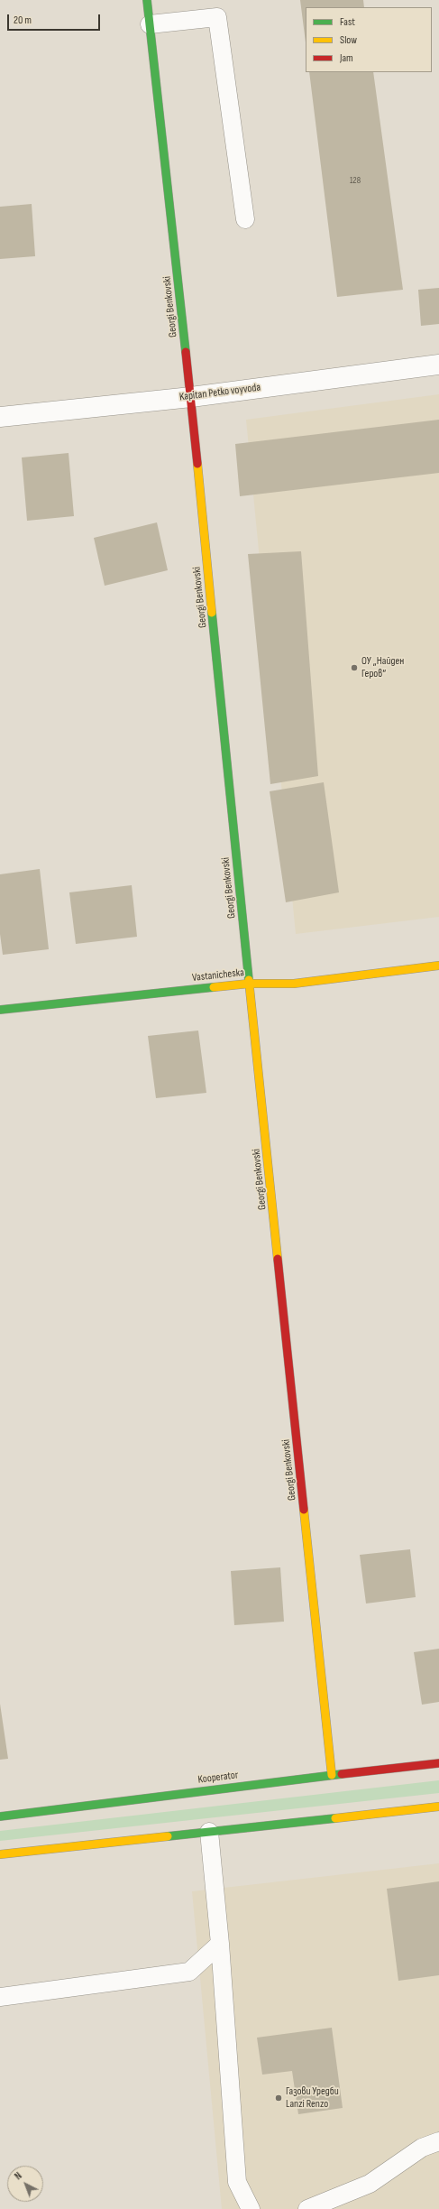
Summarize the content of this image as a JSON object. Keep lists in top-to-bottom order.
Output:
{
  "streets": {
    "street": [
      "Georgi Benkovski",
      "Kapitan Petko voyvoda",
      "Vastanicheska",
      "Kooperator"
    ]
  },
  "crossings": [
    ["Georgi Benkovski", "Kapitan Petko voyvoda"],
    ["Georgi Benkovski", "Vastanicheska"],
    ["Georgi Benkovski", "Kooperator"]
  ],
  "places": ["ОУ „Найден Геров“", "Газови Уредби Lanzi Renzo"],
  "house_numbers": ["128"],
  "legend": ["Fast", "Slow", "Jam"],
  "scale_bar": "20 m",
  "north": "top left"
}
